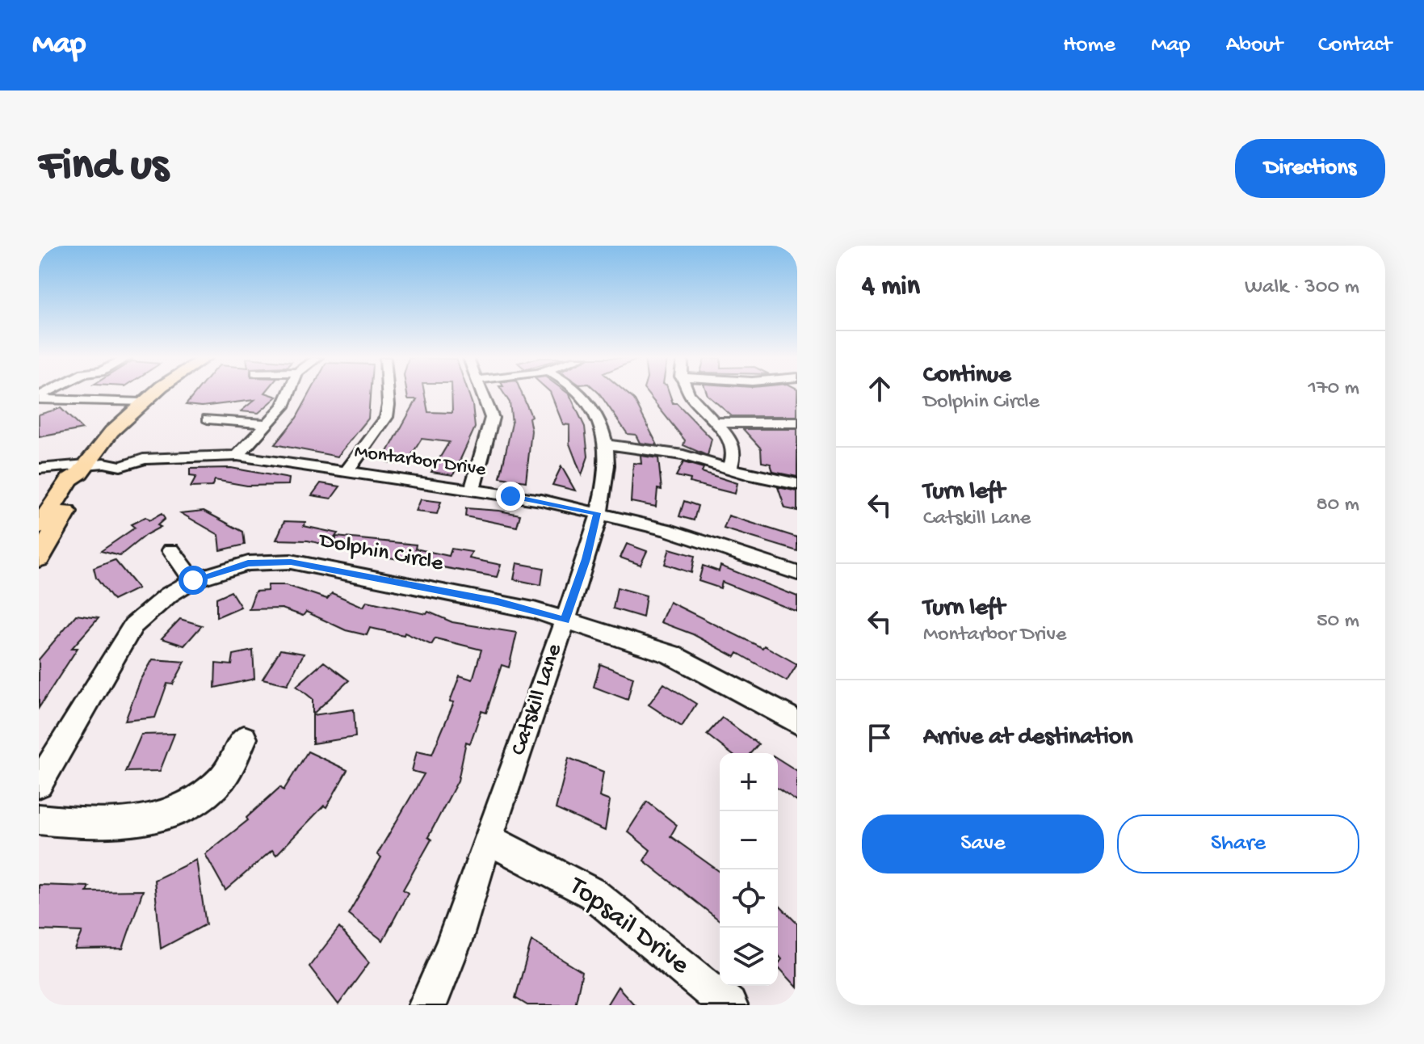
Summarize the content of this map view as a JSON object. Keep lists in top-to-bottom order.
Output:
{
  "streets": {
    "street": [
      "Montarbor Drive",
      "Dolphin Circle",
      "Catskill Lane",
      "Topsail Drive"
    ]
  },
  "crossings": [
    ["Montarbor Drive", "Catskill Lane"],
    ["Dolphin Circle", "Catskill Lane"],
    ["Catskill Lane", "Topsail Drive"]
  ],
  "page": {
    "header": "Map",
    "nav": [
      "Home",
      "Map",
      "About",
      "Contact"
    ],
    "buttons": [
      "Directions",
      ["Save", "Share"]
    ],
    "title": "Find us",
    "heading": ["4 min", "Walk · 300 m"],
    "list": [
      ["Continue", "Dolphin Circle", "170 m"],
      ["Turn left", "Catskill Lane", "80 m"],
      ["Turn left", "Montarbor Drive", "50 m"],
      "Arrive at destination"
    ],
    "map_buttons": ["+", "−"]
  }
}
